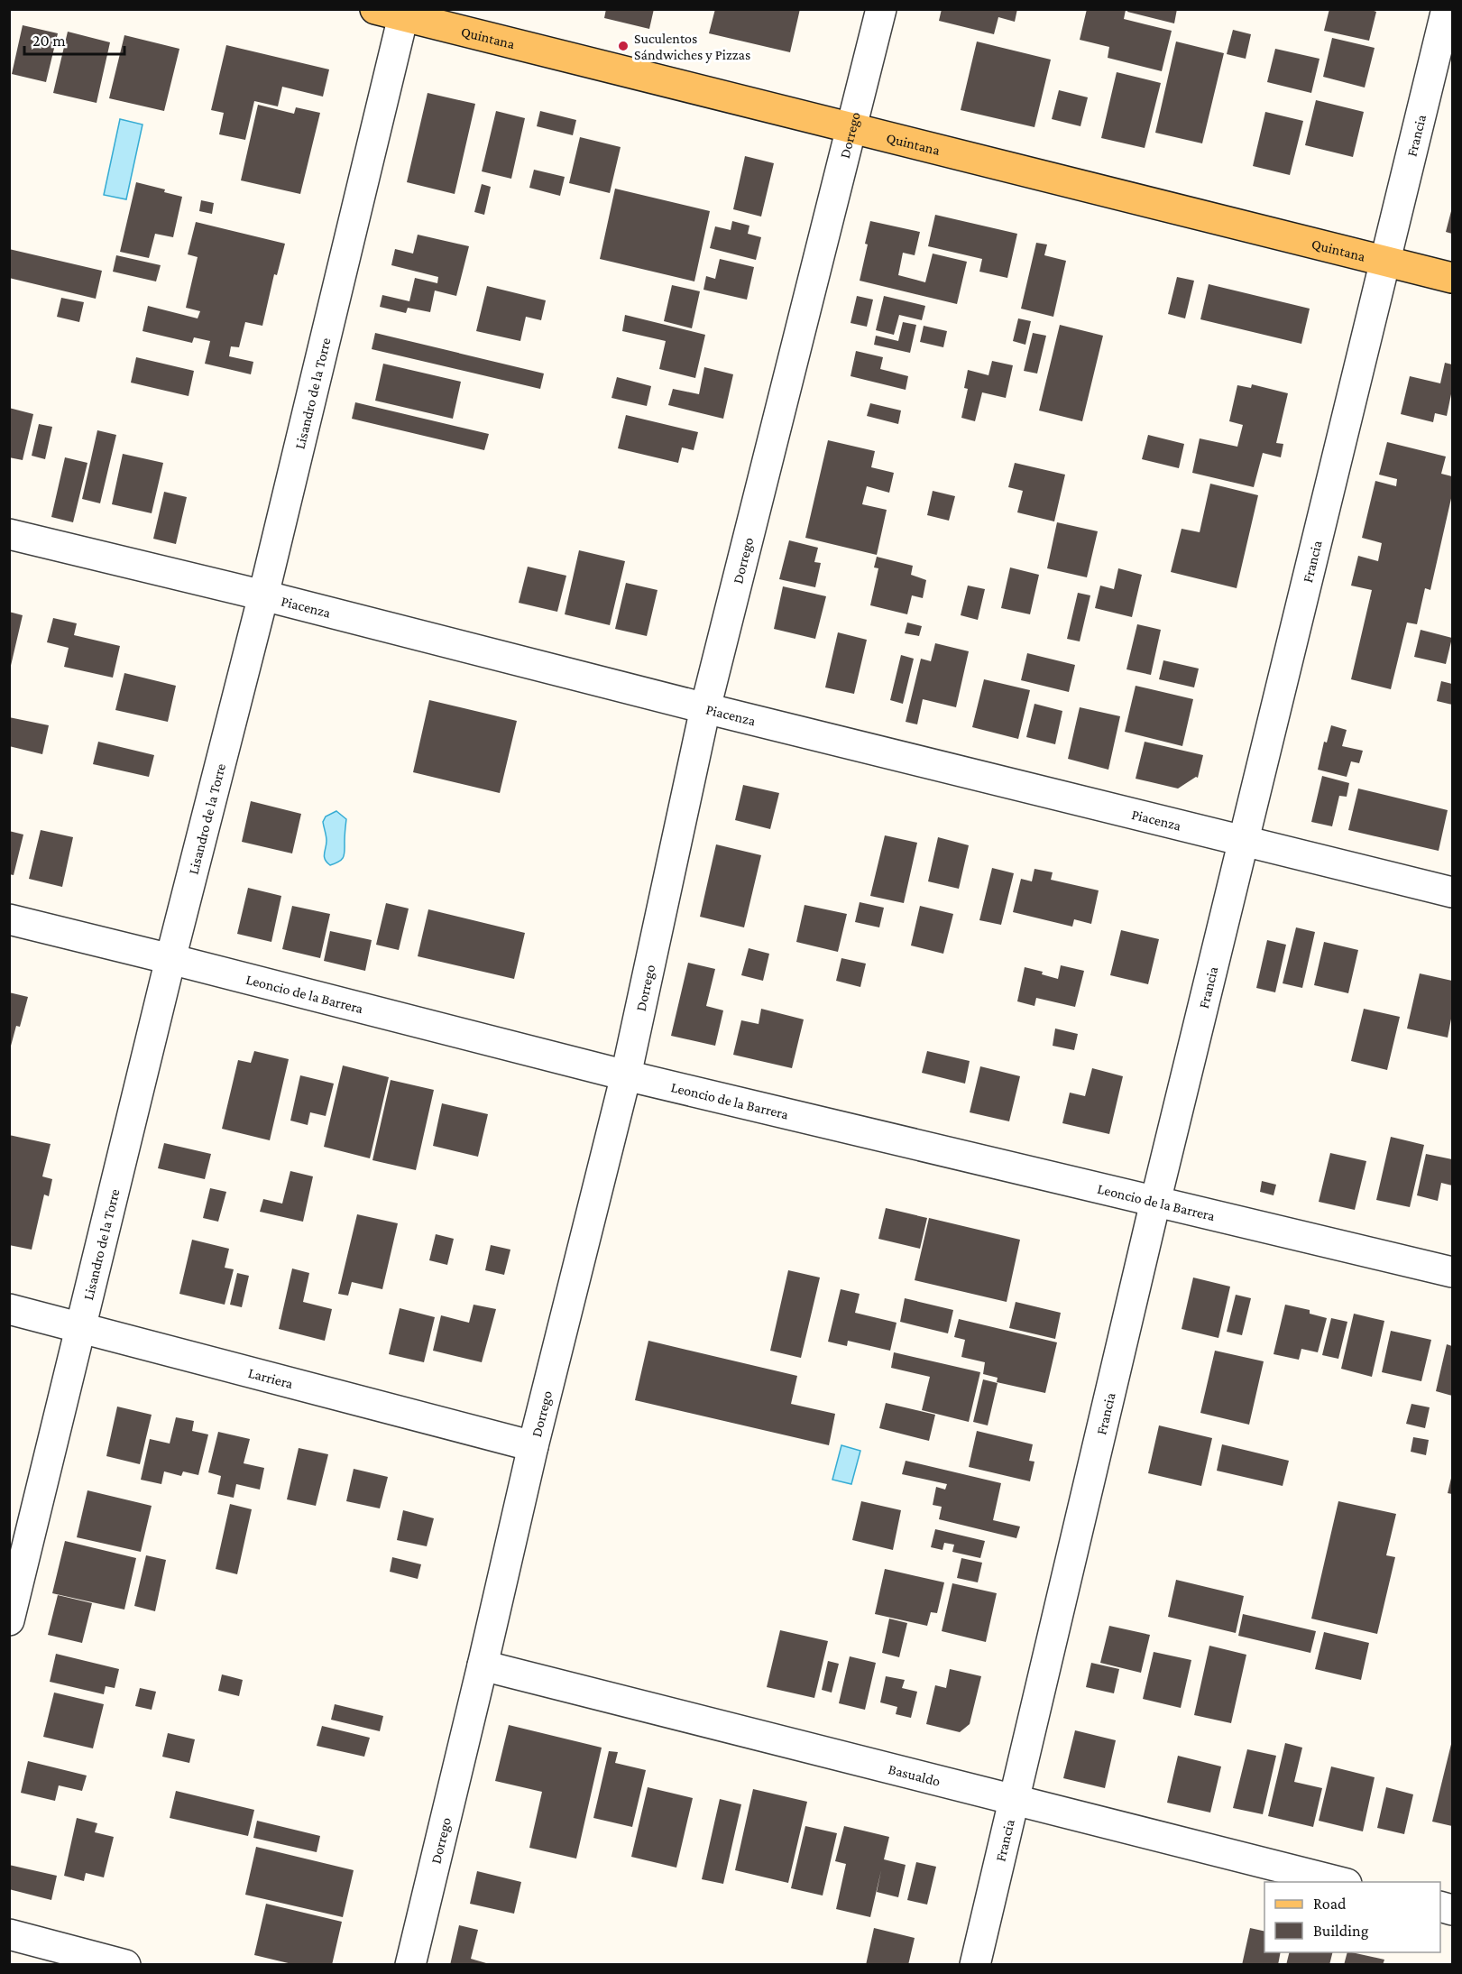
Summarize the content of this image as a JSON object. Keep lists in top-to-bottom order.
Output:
{
  "streets": {
    "main road": ["Quintana"],
    "street": [
      "Dorrego",
      "Francia",
      "Lisandro de la Torre",
      "Piacenza",
      "Leoncio de la Barrera",
      "Larriera",
      "Basualdo"
    ]
  },
  "crossings": [
    ["Quintana", "Dorrego"],
    ["Quintana", "Francia"],
    ["Quintana", "Lisandro de la Torre"],
    ["Dorrego", "Piacenza"],
    ["Dorrego", "Leoncio de la Barrera"],
    ["Dorrego", "Larriera"],
    ["Dorrego", "Basualdo"],
    ["Francia", "Piacenza"],
    ["Francia", "Leoncio de la Barrera"],
    ["Francia", "Basualdo"],
    ["Lisandro de la Torre", "Piacenza"],
    ["Lisandro de la Torre", "Leoncio de la Barrera"],
    ["Lisandro de la Torre", "Larriera"]
  ],
  "places": ["Suculentos Sándwiches y Pizzas"],
  "legend": ["Road", "Building"],
  "scale_bar": "20 m"
}
